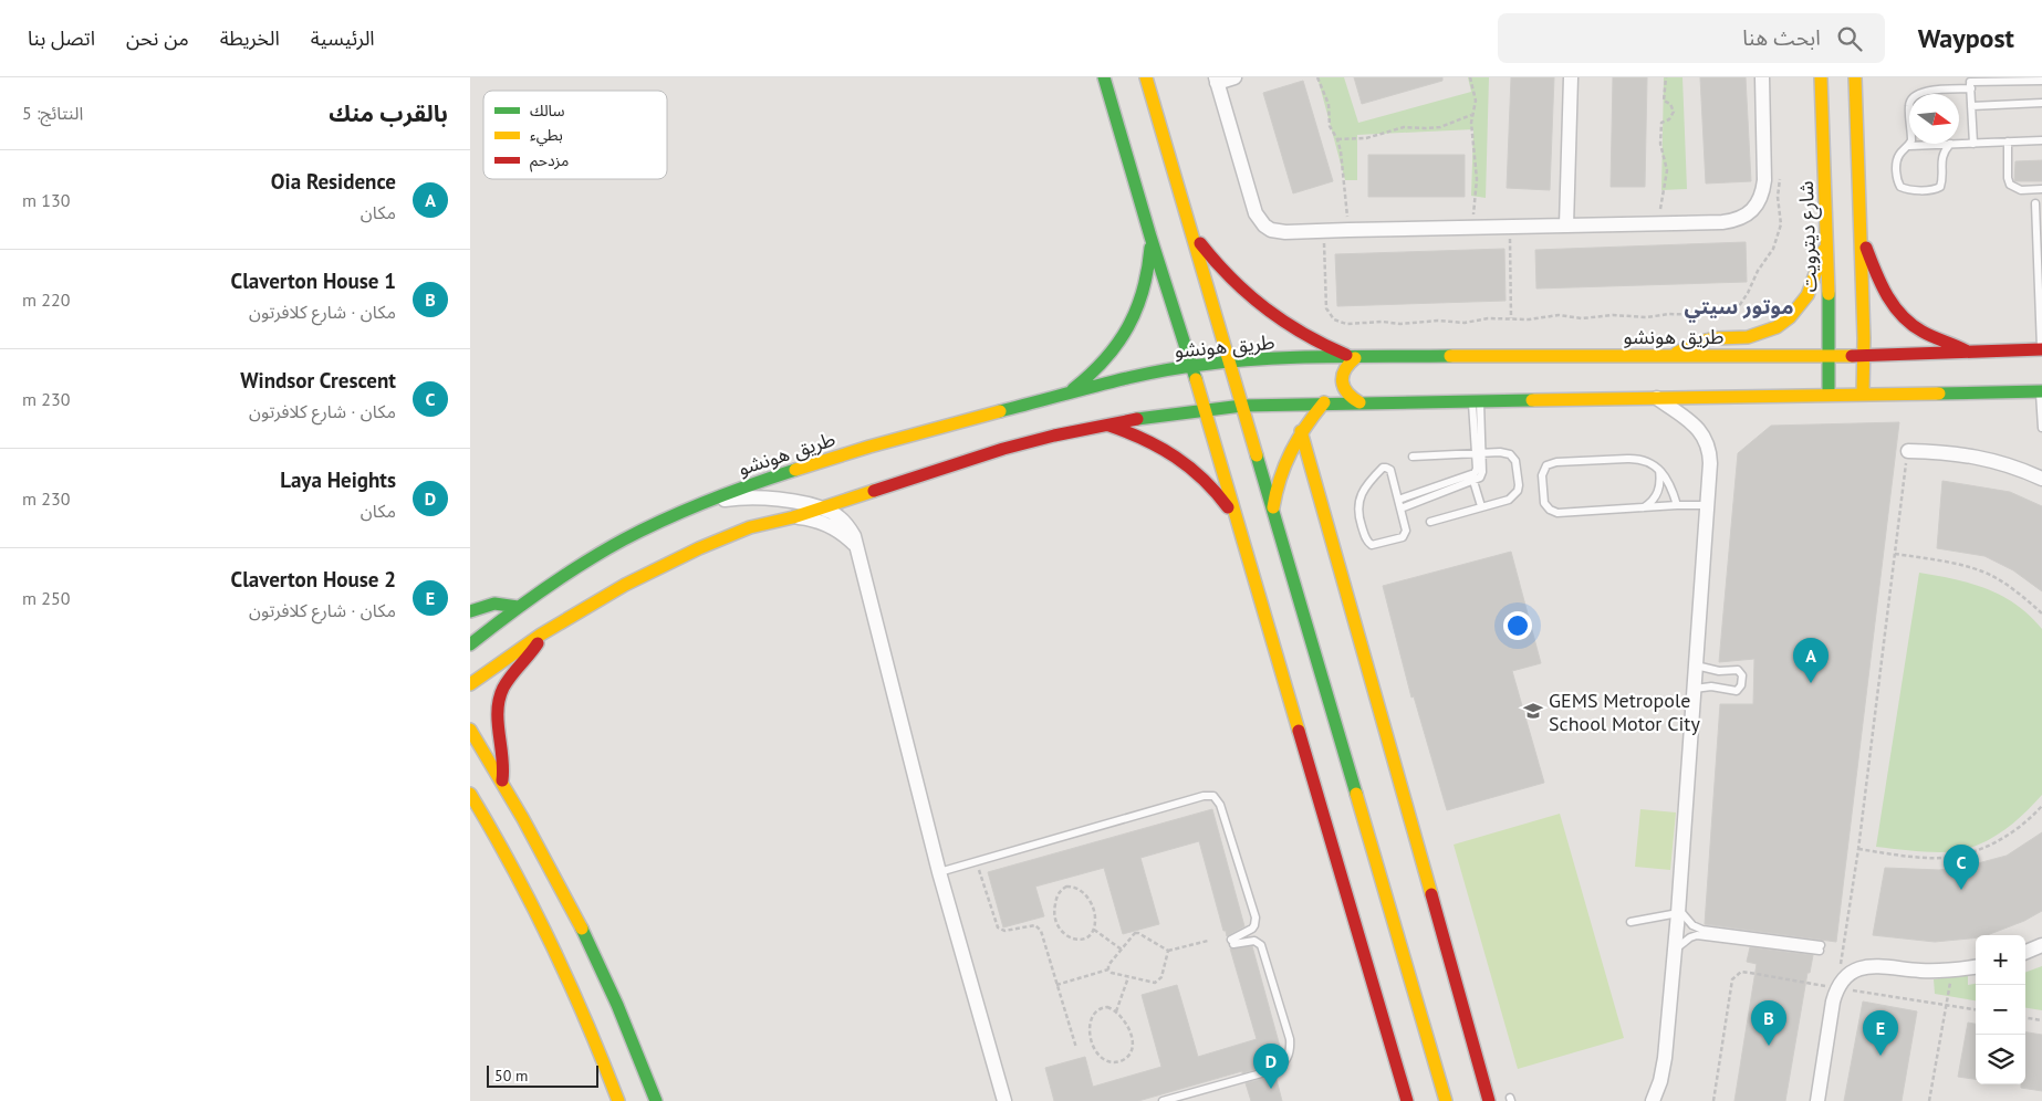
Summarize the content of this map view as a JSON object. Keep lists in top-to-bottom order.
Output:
{
  "streets": {
    "street": ["شارع ديترويت", "طريق هونشو"]
  },
  "crossings": [
    ["شارع ديترويت", "طريق هونشو"]
  ],
  "districts": ["موتور سيتي"],
  "places": {
    "school or university": ["GEMS Metropole School Motor City"]
  },
  "legend": ["سالك", "بطيء", "مزدحم"],
  "scale_bar": "50 m",
  "north": "right",
  "page": {
    "header": "Waypost",
    "search": "ابحث هنا",
    "nav": [
      "الرئيسية",
      "الخريطة",
      "من نحن",
      "اتصل بنا"
    ],
    "heading": ["بالقرب منك", "النتائج: 5"],
    "list": [
      {
        "mark": "A",
        "name": "Oia Residence",
        "note": "مكان",
        "value": "130 m"
      },
      {
        "mark": "B",
        "name": "Claverton House 1",
        "note": "مكان · شارع كلافرتون",
        "value": "220 m"
      },
      {
        "mark": "C",
        "name": "Windsor Crescent",
        "note": "مكان · شارع كلافرتون",
        "value": "230 m"
      },
      {
        "mark": "D",
        "name": "Laya Heights",
        "note": "مكان",
        "value": "230 m"
      },
      {
        "mark": "E",
        "name": "Claverton House 2",
        "note": "مكان · شارع كلافرتون",
        "value": "250 m"
      }
    ],
    "pins": [
      "A",
      "C",
      "B",
      "E",
      "D"
    ],
    "map_buttons": ["+", "−"],
    "scale": "50 m"
  }
}
